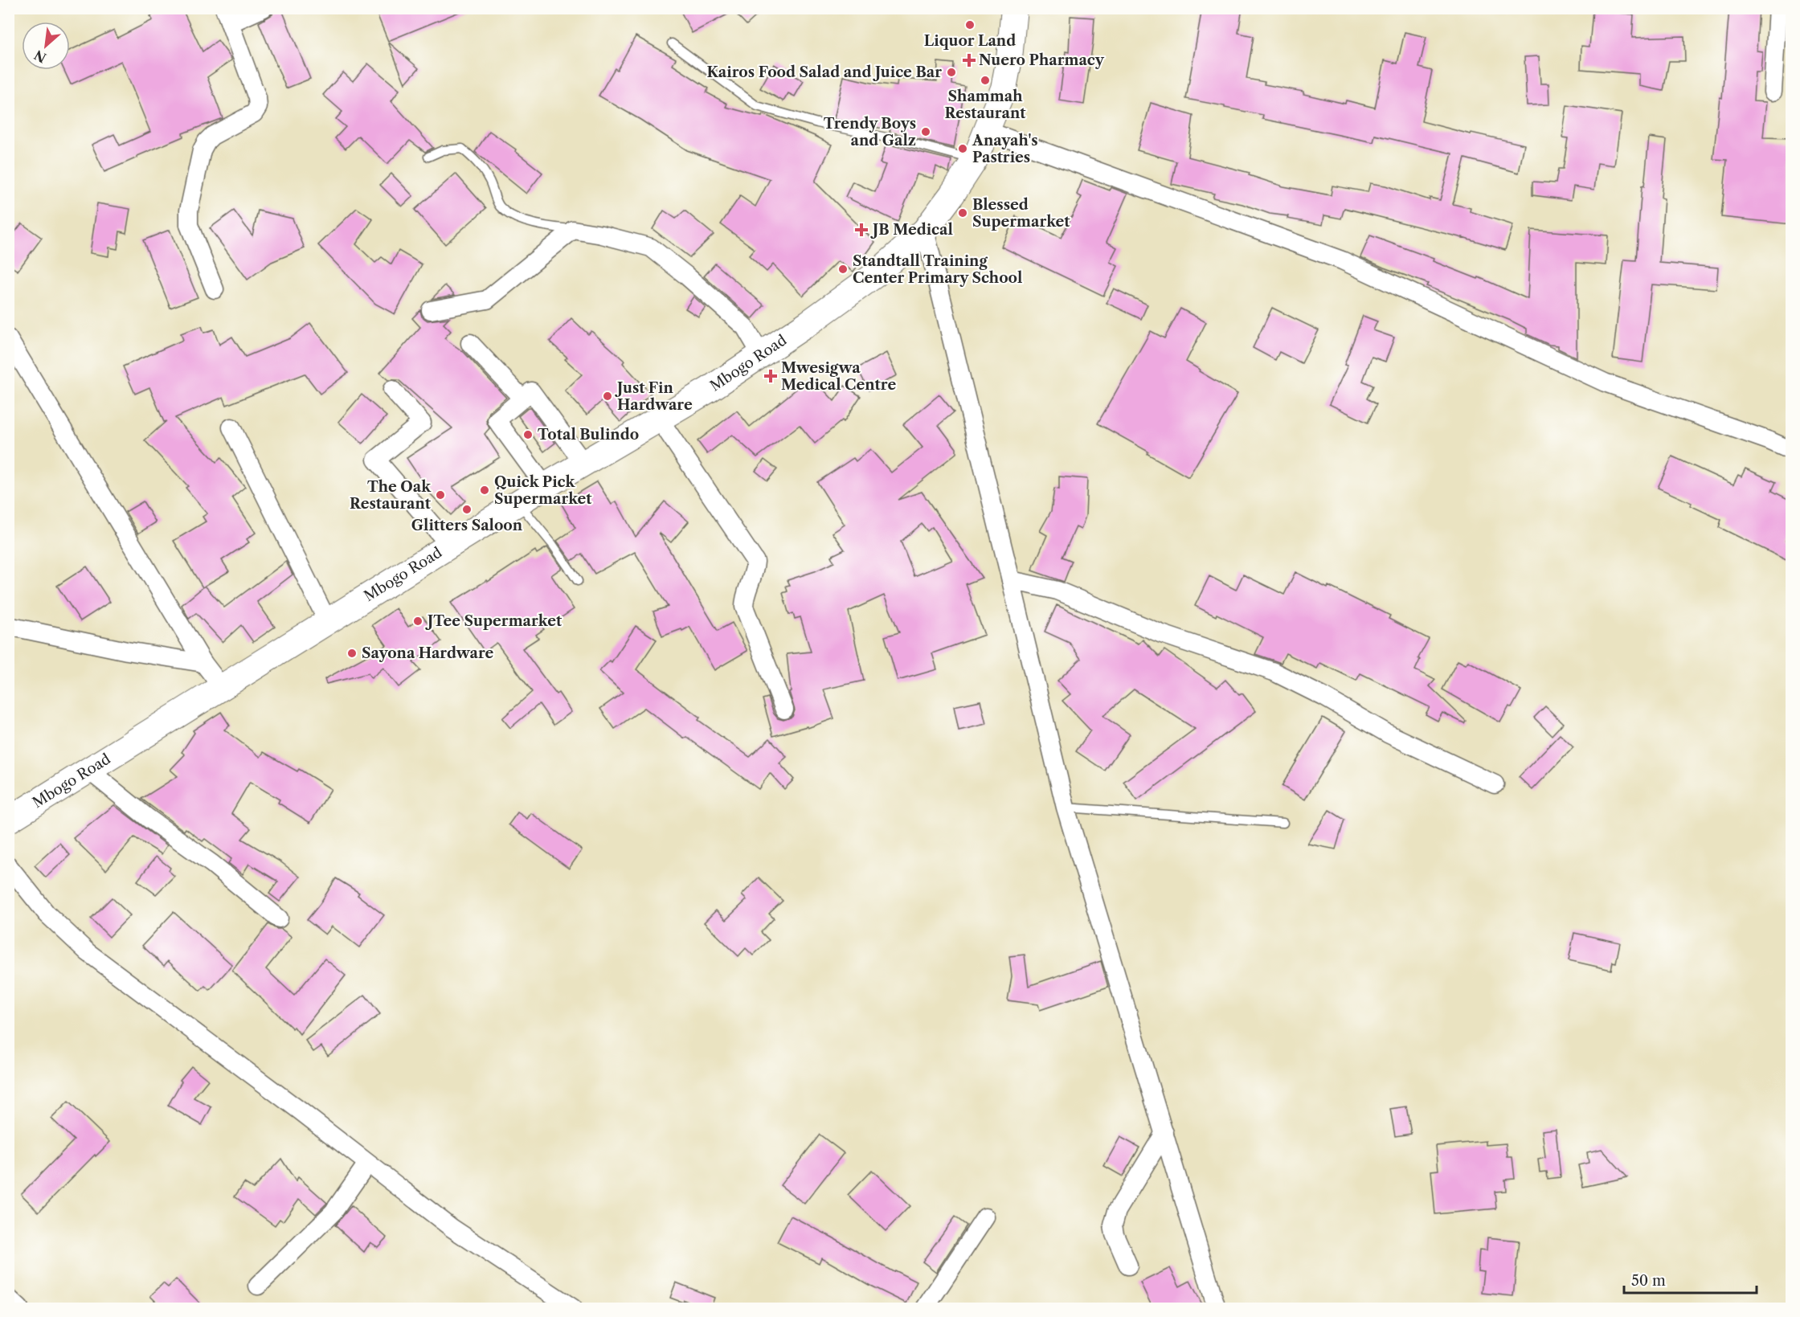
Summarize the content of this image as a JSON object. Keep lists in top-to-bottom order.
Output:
{
  "streets": {
    "main road": ["Mbogo Road"]
  },
  "places": {
    "other": [
      "Liquor Land",
      "Kairos Food Salad and Juice Bar",
      "Shammah Restaurant",
      "Trendy Boys and Galz",
      "Anayah's Pastries",
      "Blessed Supermarket",
      "Standtall Training Center Primary School",
      "Just Fin Hardware",
      "Total Bulindo",
      "Quick Pick Supermarket",
      "The Oak Restaurant",
      "Glitters Saloon",
      "JTee Supermarket",
      "Sayona Hardware"
    ],
    "health": ["Nuero Pharmacy", "JB Medical", "Mwesigwa Medical Centre"]
  },
  "scale_bar": "50 m",
  "north": "bottom left"
}
